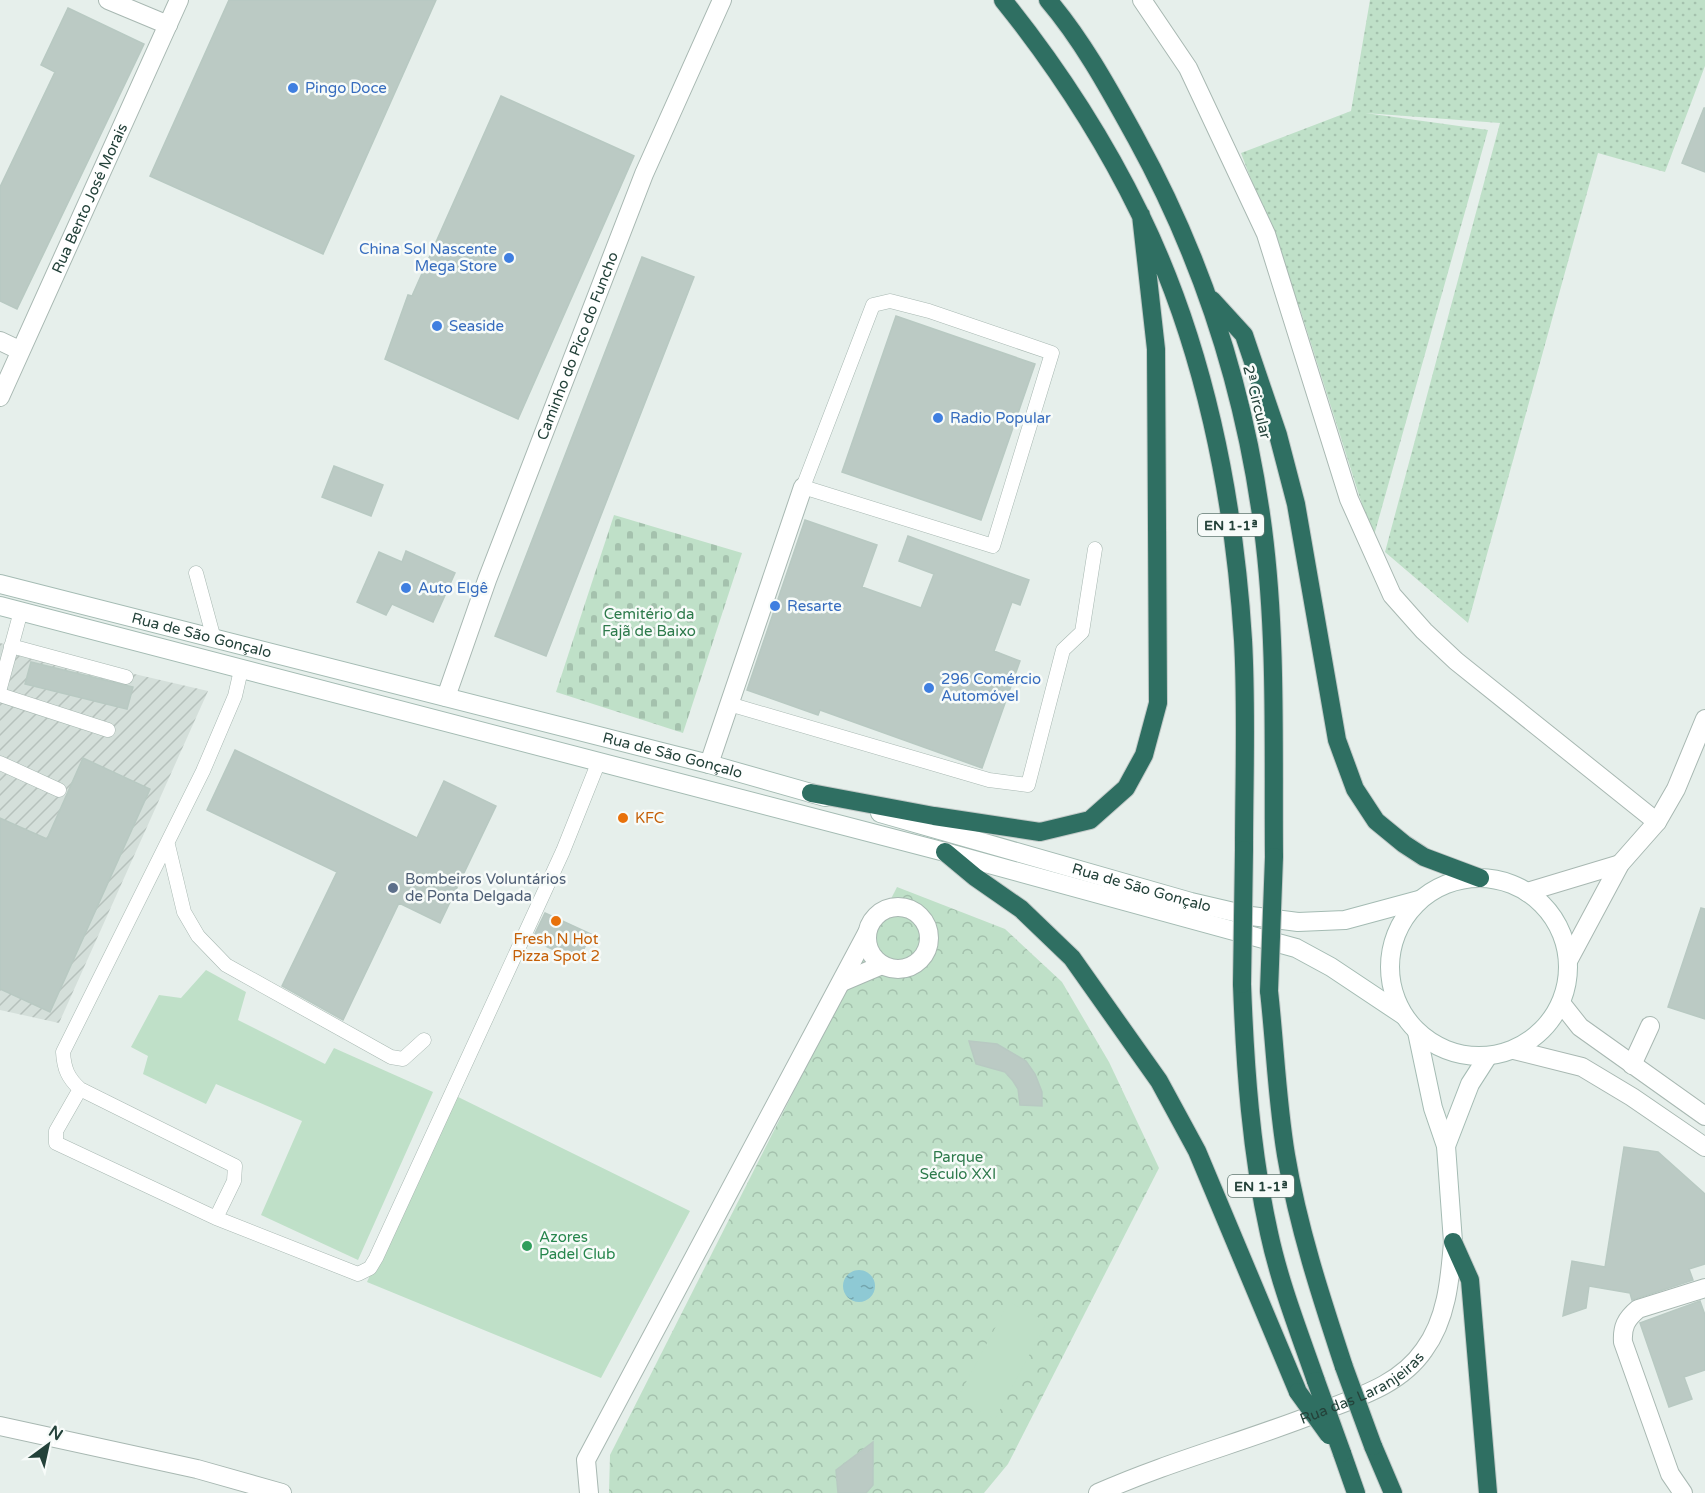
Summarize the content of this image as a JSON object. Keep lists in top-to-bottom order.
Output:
{
  "streets": {
    "highway": ["2ª Circular", "EN 1-1ª"],
    "street": [
      "Rua Bento José Morais",
      "Caminho do Pico do Funcho",
      "Rua de São Gonçalo",
      "Rua das Laranjeiras"
    ]
  },
  "crossings": [
    ["Caminho do Pico do Funcho", "Rua de São Gonçalo"],
    ["Rua de São Gonçalo", "Rua das Laranjeiras"]
  ],
  "parks": ["Cemitério da Fajã de Baixo", "Parque Século XXI"],
  "places": [
    "Pingo Doce",
    "China Sol Nascente Mega Store",
    "Seaside",
    "Radio Popular",
    "Auto Elgê",
    "Resarte",
    "296 Comércio Automóvel",
    "KFC",
    "Bombeiros Voluntários de Ponta Delgada",
    "Fresh N Hot Pizza Spot 2",
    "Azores Padel Club"
  ],
  "north": "top right"
}
